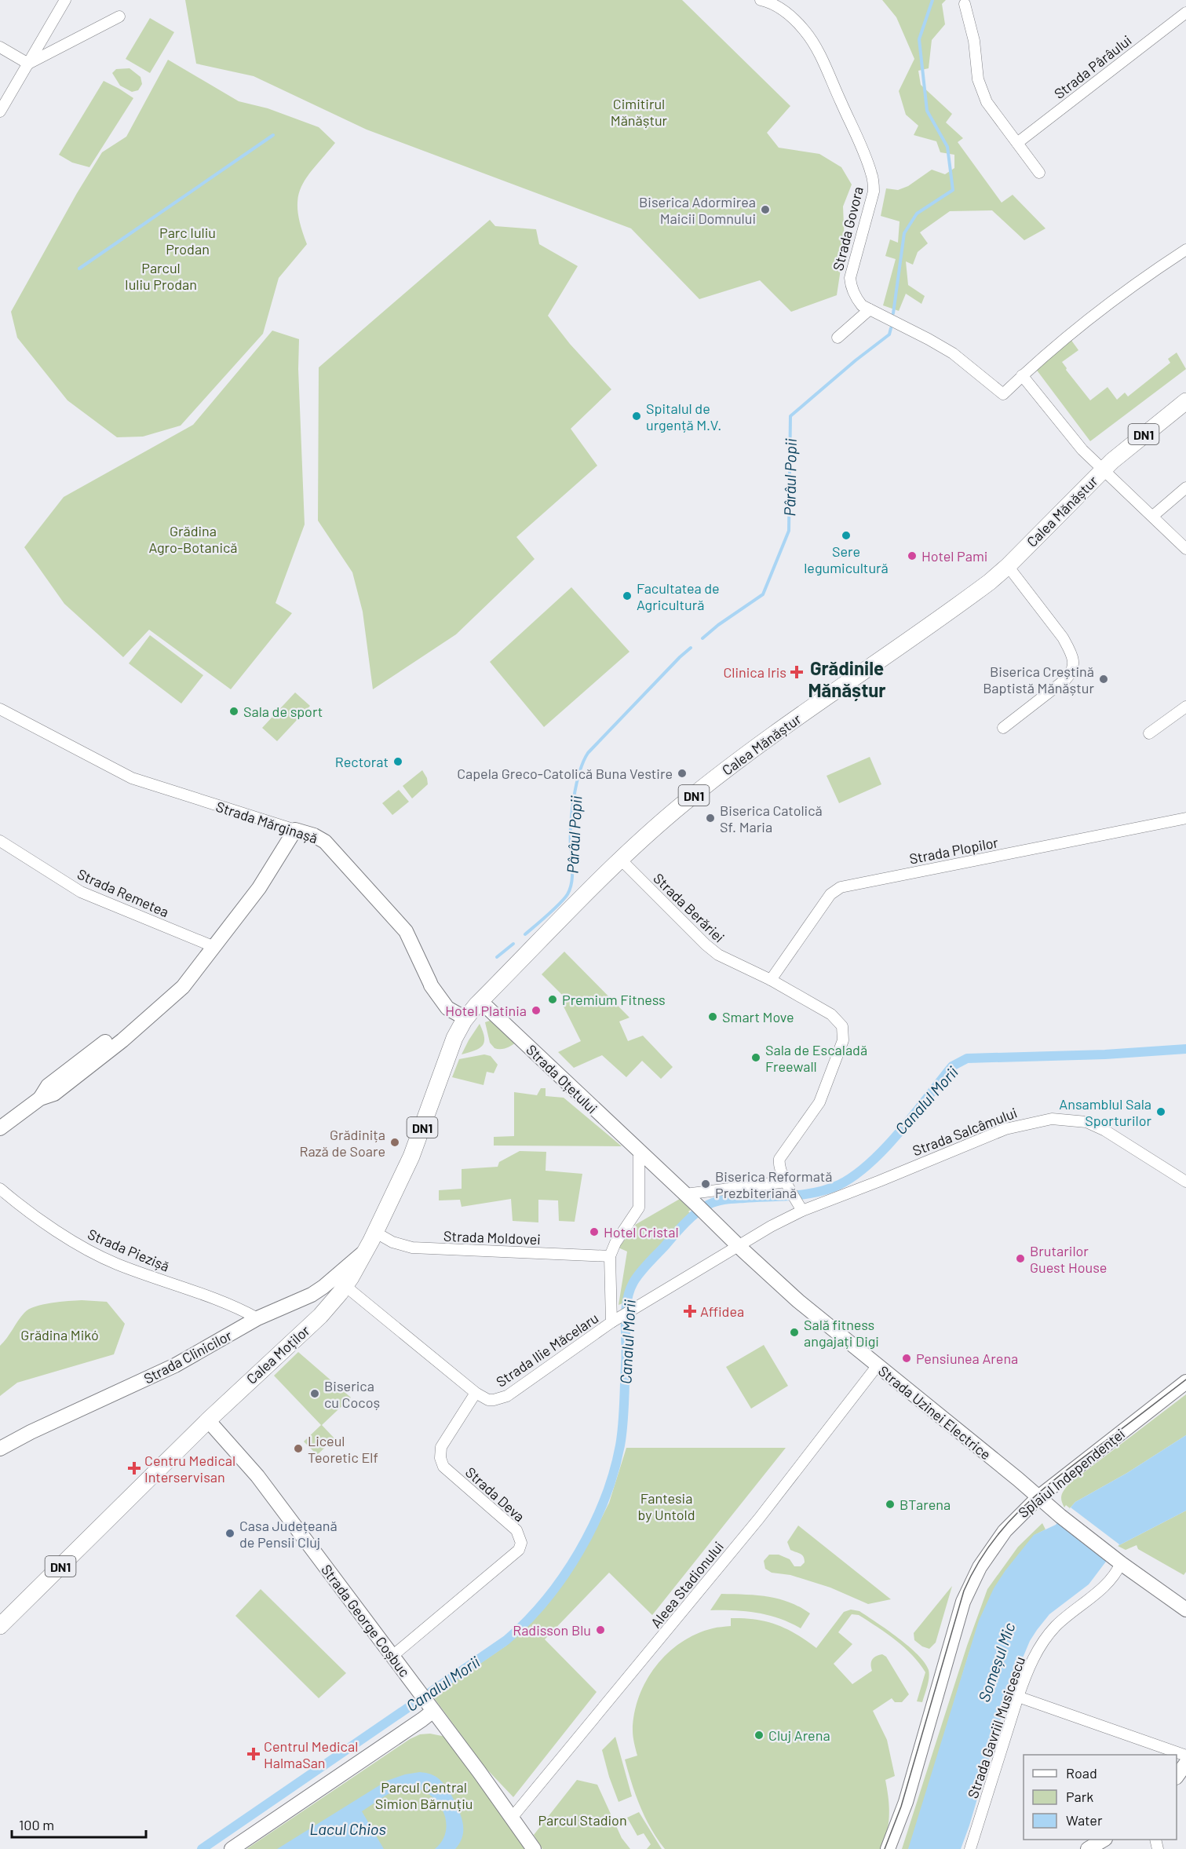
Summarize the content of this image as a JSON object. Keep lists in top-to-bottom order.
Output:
{
  "streets": {
    "main road": [
      "DN1",
      "Calea Mănăștur",
      "Strada Mărginașă",
      "Strada Oțetului",
      "Calea Moților",
      "Strada Clinicilor",
      "Strada Uzinei Electrice",
      "Splaiul Independenței",
      "Strada George Coșbuc"
    ],
    "street": [
      "Strada Pârâului",
      "Strada Govora",
      "Strada Plopilor",
      "Strada Remetea",
      "Strada Berăriei",
      "Strada Salcâmului",
      "Strada Moldovei",
      "Strada Piezișă",
      "Strada Ilie Măcelaru",
      "Strada Deva",
      "Aleea Stadionului",
      "Strada Gavriil Musicescu"
    ]
  },
  "crossings": [
    ["Calea Mănăștur", "Strada Mărginașă"],
    ["Calea Mănăștur", "Strada Berăriei"],
    ["Calea Mănăștur", "Strada Oțetului"],
    ["Calea Mănăștur", "Calea Moților"],
    ["Strada Mărginașă", "Calea Moților"],
    ["Strada Plopilor", "Strada Berăriei"],
    ["Strada Oțetului", "Strada Uzinei Electrice"],
    ["Strada Salcâmului", "Strada Ilie Măcelaru"],
    ["Strada Moldovei", "Calea Moților"],
    ["Strada Piezișă", "Strada Clinicilor"],
    ["Strada Ilie Măcelaru", "Calea Moților"],
    ["Strada Ilie Măcelaru", "Strada Uzinei Electrice"],
    ["Strada Ilie Măcelaru", "Strada Deva"],
    ["Calea Moților", "Strada Clinicilor"],
    ["Calea Moților", "Strada George Coșbuc"],
    ["Strada Uzinei Electrice", "Splaiul Independenței"],
    ["Strada Uzinei Electrice", "Aleea Stadionului"],
    ["Strada Uzinei Electrice", "Strada Gavriil Musicescu"],
    ["Strada Deva", "Strada George Coșbuc"],
    ["Aleea Stadionului", "Strada George Coșbuc"]
  ],
  "districts": ["Grădinile Mănăștur"],
  "water": [
    "Pârâul Popii",
    "Canalul Morii",
    "Someșul Mic",
    "Lacul Chios"
  ],
  "parks": [
    "Cimitirul Mănăștur",
    "Parc Iuliu Prodan",
    "Parcul Iuliu Prodan",
    "Grădina Agro-Botanică",
    "Grădina Mikó",
    "Fantesia by Untold",
    "Parcul Central Simion Bărnuțiu",
    "Parcul Stadion"
  ],
  "places": {
    "other": [
      "Biserica Adormirea Maicii Domnului",
      "Spitalul de urgență M.V.",
      "Sere legumicultură",
      "Hotel Pami",
      "Facultatea de Agricultură",
      "Biserica Creștină Baptistă Mănăștur",
      "Sala de sport",
      "Rectorat",
      "Capela Greco-Catolică Buna Vestire",
      "Biserica Catolică Sf. Maria",
      "Premium Fitness",
      "Hotel Platinia",
      "Smart Move",
      "Sala de Escaladă Freewall",
      "Ansamblul Sala Sporturilor",
      "Grădinița Rază de Soare",
      "Biserica Reformată Prezbiteriană",
      "Hotel Cristal",
      "Brutarilor Guest House",
      "Sală fitness angajați Digi",
      "Pensiunea Arena",
      "Biserica cu Cocoș",
      "Liceul Teoretic Elf",
      "BTarena",
      "Casa Județeană de Pensii Cluj",
      "Radisson Blu",
      "Cluj Arena"
    ],
    "health": [
      "Clinica Iris",
      "Affidea",
      "Centru Medical Interservisan",
      "Centrul Medical HalmaSan"
    ]
  },
  "legend": ["Road", "Park", "Water"],
  "scale_bar": "100 m"
}
